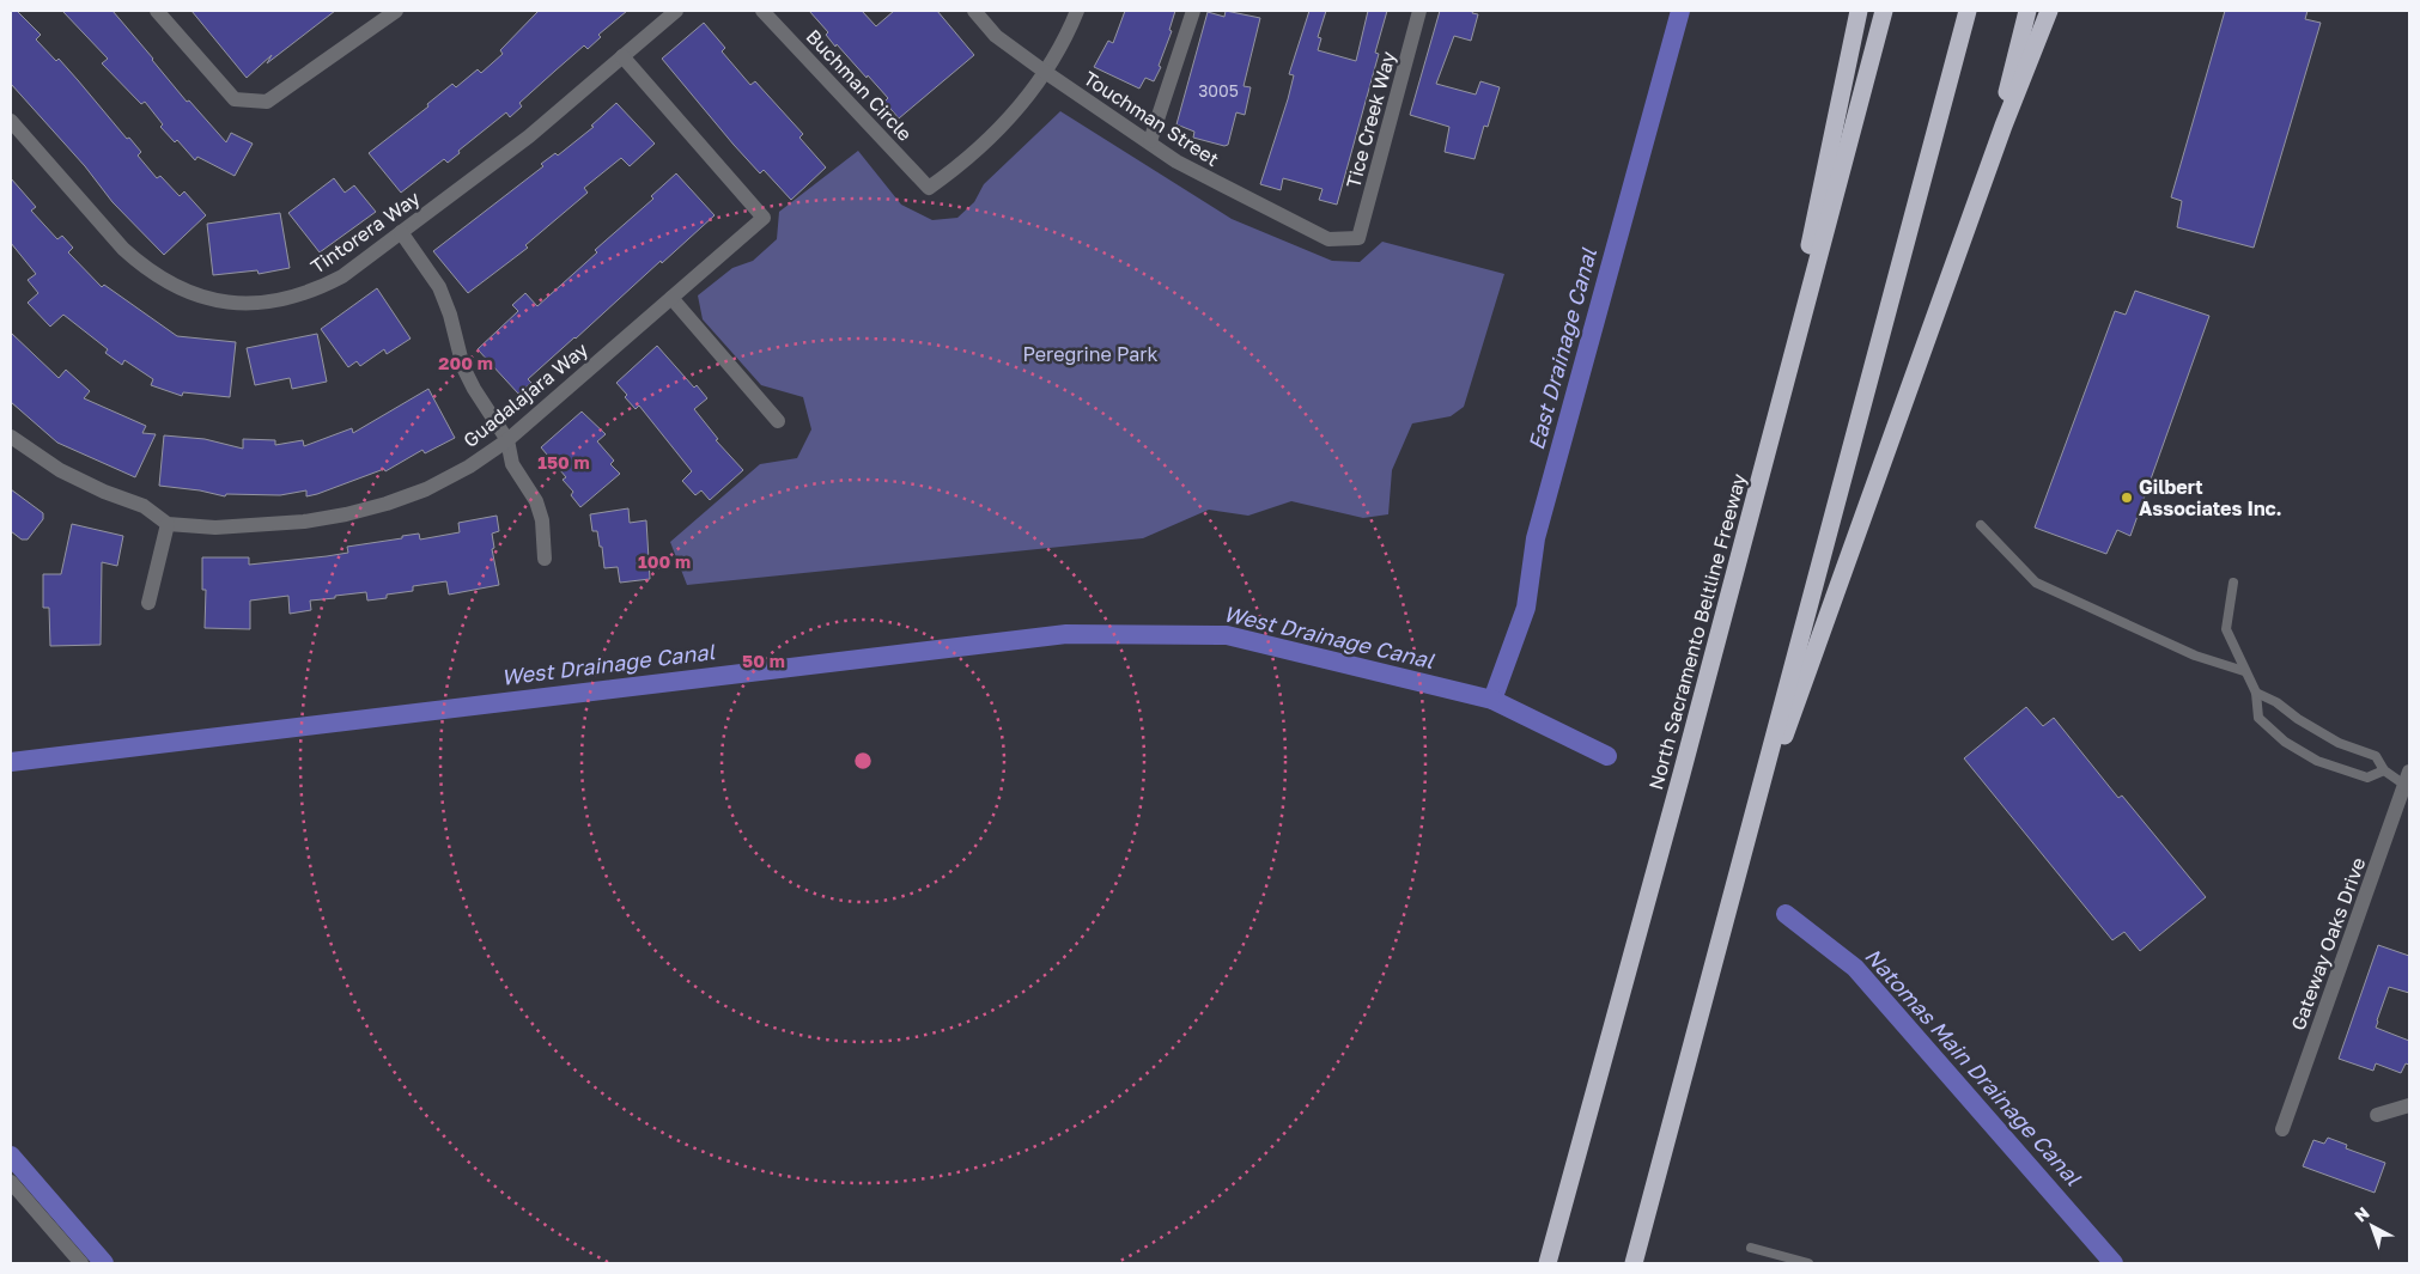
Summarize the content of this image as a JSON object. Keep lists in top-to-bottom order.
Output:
{
  "streets": {
    "highway": ["North Sacramento Beltline Freeway"],
    "street": [
      "Buchman Circle",
      "Touchman Street",
      "Tice Creek Way",
      "Tintorera Way",
      "Guadalajara Way",
      "Gateway Oaks Drive"
    ]
  },
  "crossings": [
    ["Buchman Circle", "Touchman Street"],
    ["Touchman Street", "Tice Creek Way"],
    ["Tintorera Way", "Guadalajara Way"]
  ],
  "water": ["East Drainage Canal", "West Drainage Canal", "Natomas Main Drainage Canal"],
  "parks": ["Peregrine Park"],
  "places": ["Gilbert Associates Inc."],
  "house_numbers": ["3005"],
  "north": "top left",
  "rings": [
    "200 m",
    "150 m",
    "100 m",
    "50 m"
  ]
}
